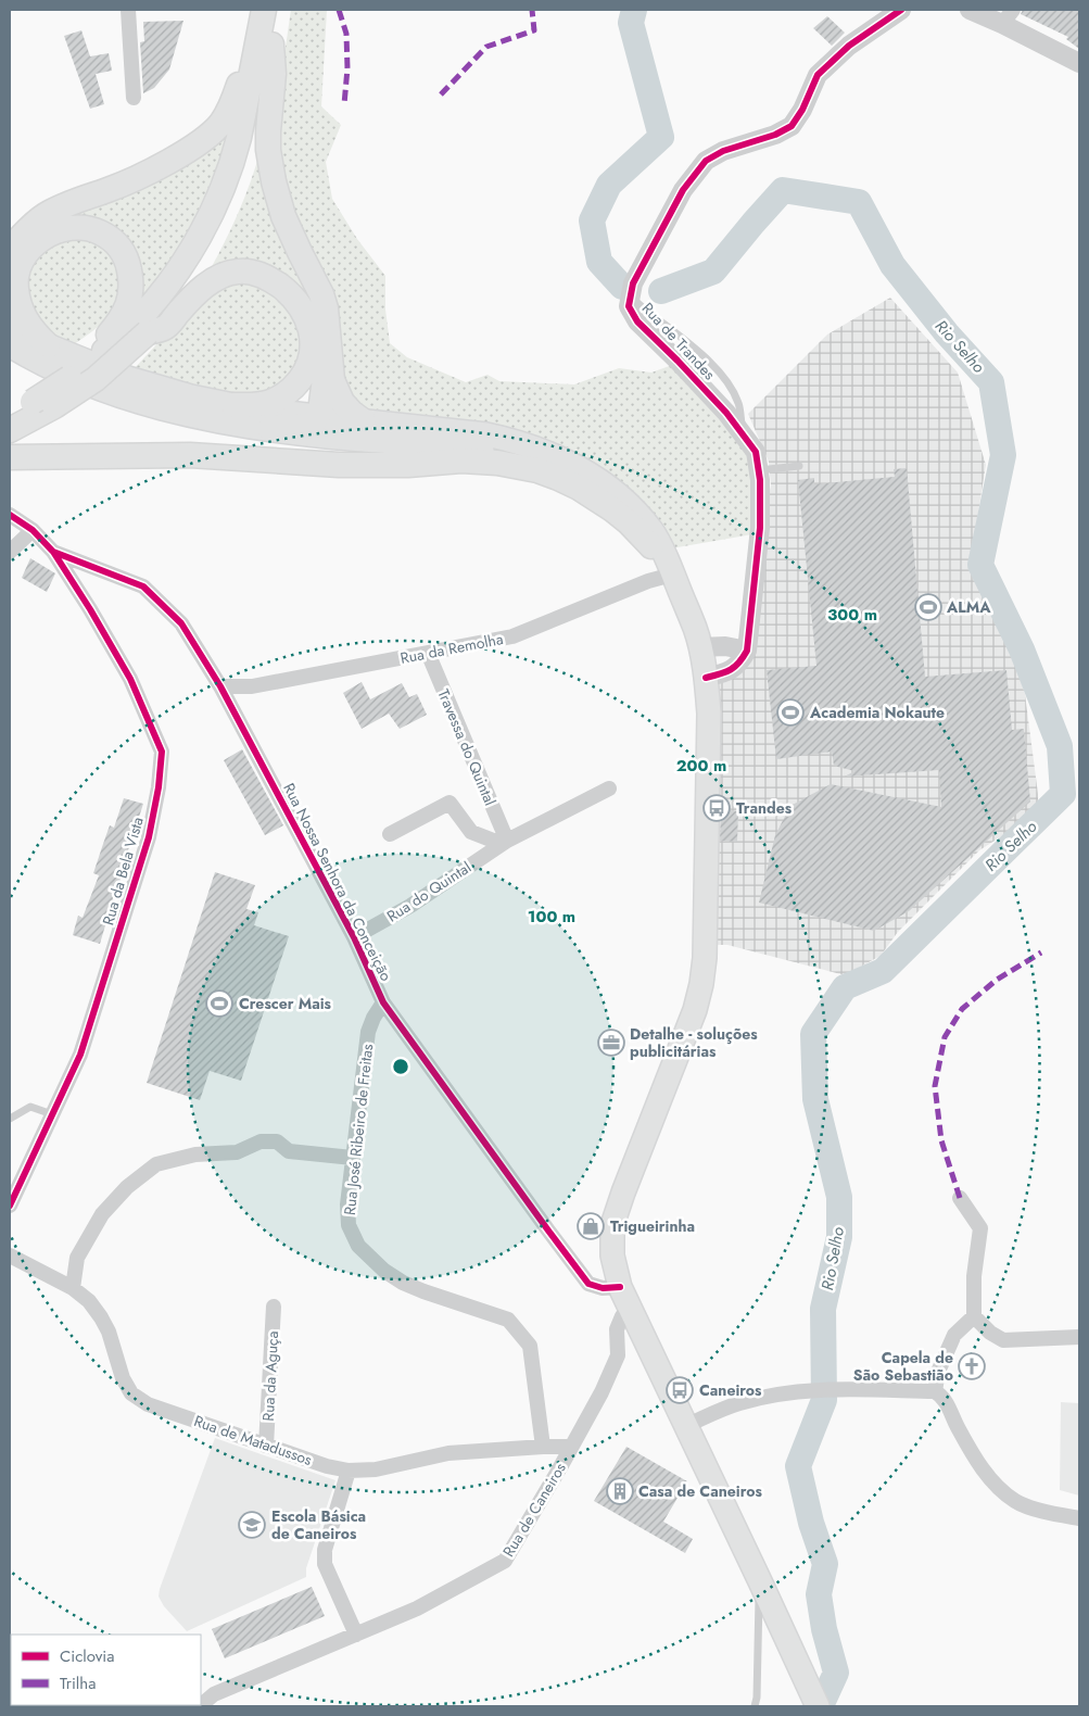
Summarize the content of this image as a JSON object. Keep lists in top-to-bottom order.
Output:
{
  "streets": {
    "street": [
      "Rua de Trandes",
      "Rua da Remolha",
      "Travessa do Quintal",
      "Rua da Bela Vista",
      "Rua Nossa Senhora da Conceição",
      "Rua do Quintal",
      "Rua José Ribeiro de Freitas",
      "Rua da Aguça",
      "Rua de Matadussos",
      "Rua de Caneiros"
    ]
  },
  "crossings": [
    ["Rua da Remolha", "Travessa do Quintal"],
    ["Rua da Remolha", "Rua Nossa Senhora da Conceição"],
    ["Travessa do Quintal", "Rua do Quintal"],
    ["Rua da Bela Vista", "Rua Nossa Senhora da Conceição"],
    ["Rua Nossa Senhora da Conceição", "Rua do Quintal"],
    ["Rua Nossa Senhora da Conceição", "Rua José Ribeiro de Freitas"],
    ["Rua José Ribeiro de Freitas", "Rua de Matadussos"],
    ["Rua da Aguça", "Rua de Matadussos"],
    ["Rua de Matadussos", "Rua de Caneiros"]
  ],
  "water": ["Rio Selho"],
  "places": {
    "sports": ["ALMA", "Academia Nokaute", "Crescer Mais"],
    "bus stop": ["Trandes", "Caneiros"],
    "office": ["Detalhe - soluções publicitárias"],
    "shop": ["Trigueirinha"],
    "church": ["Capela de São Sebastião"],
    "building": ["Casa de Caneiros"],
    "school or university": ["Escola Básica de Caneiros"]
  },
  "legend": ["Ciclovia", "Trilha"],
  "rings": ["300 m", "200 m", "100 m"]
}
